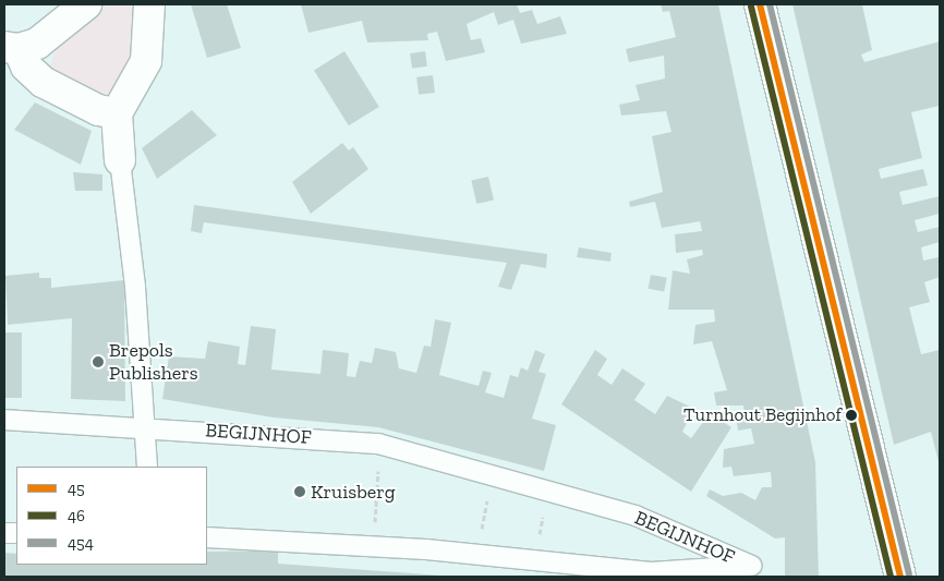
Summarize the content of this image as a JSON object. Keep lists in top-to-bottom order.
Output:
{
  "streets": {
    "lane": ["BEGIJNHOF"]
  },
  "places": ["Brepols Publishers", "Turnhout Begijnhof", "Kruisberg"],
  "lines": ["transit line 45", "transit line 454", "transit line 46"],
  "legend": ["45", "46", "454"]
}
